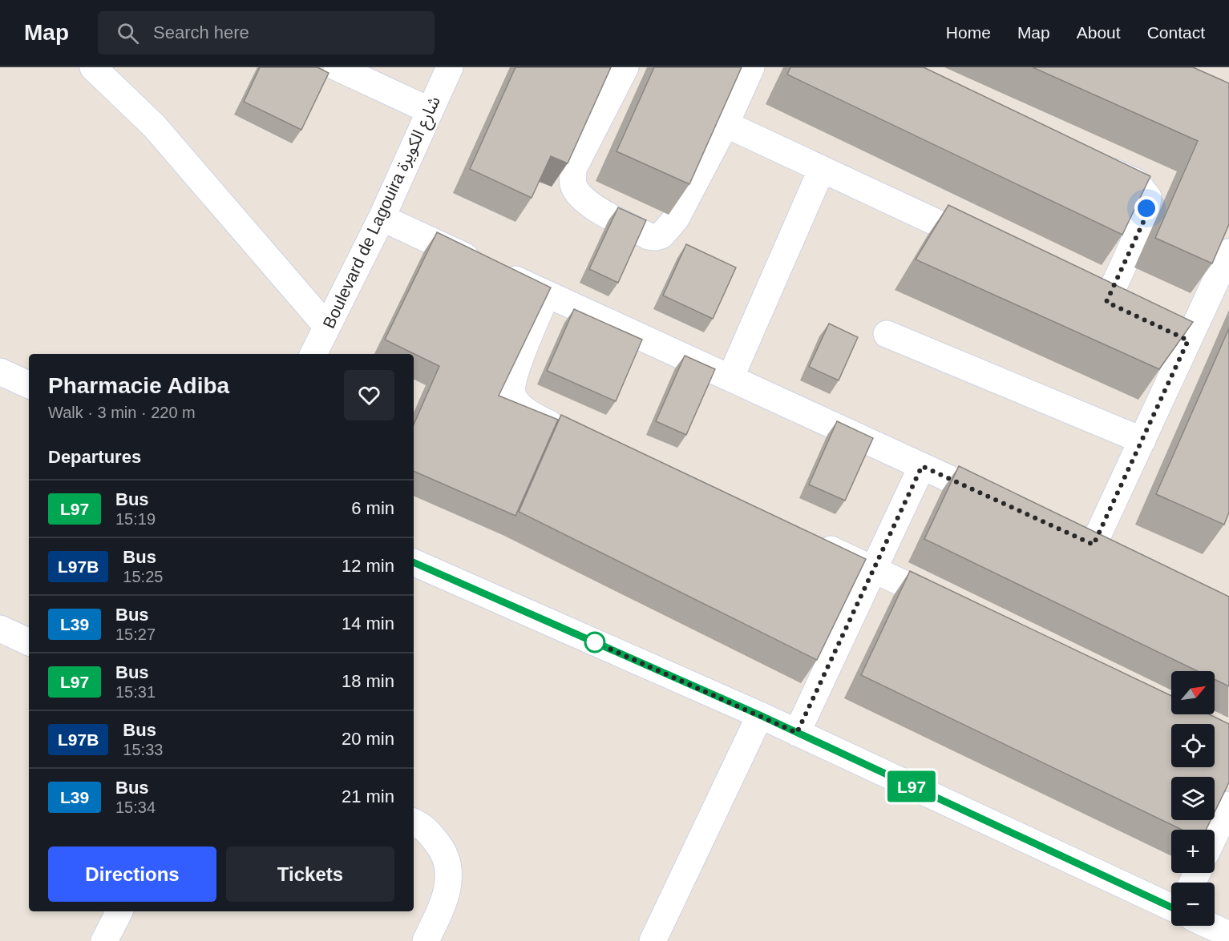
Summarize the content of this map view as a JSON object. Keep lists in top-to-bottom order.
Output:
{
  "streets": {
    "street": ["Boulevard de Lagouira شارع الكويرة"]
  },
  "lines": ["bus line L97"],
  "north": "top right",
  "page": {
    "header": "Map",
    "search": "Search here",
    "nav": [
      "Home",
      "Map",
      "About",
      "Contact"
    ],
    "on_map": "L97",
    "heading": [
      ["Pharmacie Adiba", "Walk · 3 min · 220 m"],
      "Departures"
    ],
    "list": [
      {
        "mark": "L97",
        "name": "Bus",
        "note": "15:19",
        "value": "6 min"
      },
      {
        "mark": "L97B",
        "name": "Bus",
        "note": "15:25",
        "value": "12 min"
      },
      {
        "mark": "L39",
        "name": "Bus",
        "note": "15:27",
        "value": "14 min"
      },
      {
        "mark": "L97",
        "name": "Bus",
        "note": "15:31",
        "value": "18 min"
      },
      {
        "mark": "L97B",
        "name": "Bus",
        "note": "15:33",
        "value": "20 min"
      },
      {
        "mark": "L39",
        "name": "Bus",
        "note": "15:34",
        "value": "21 min"
      }
    ],
    "map_buttons": ["+", "−"],
    "buttons": ["Directions", "Tickets"]
  }
}
